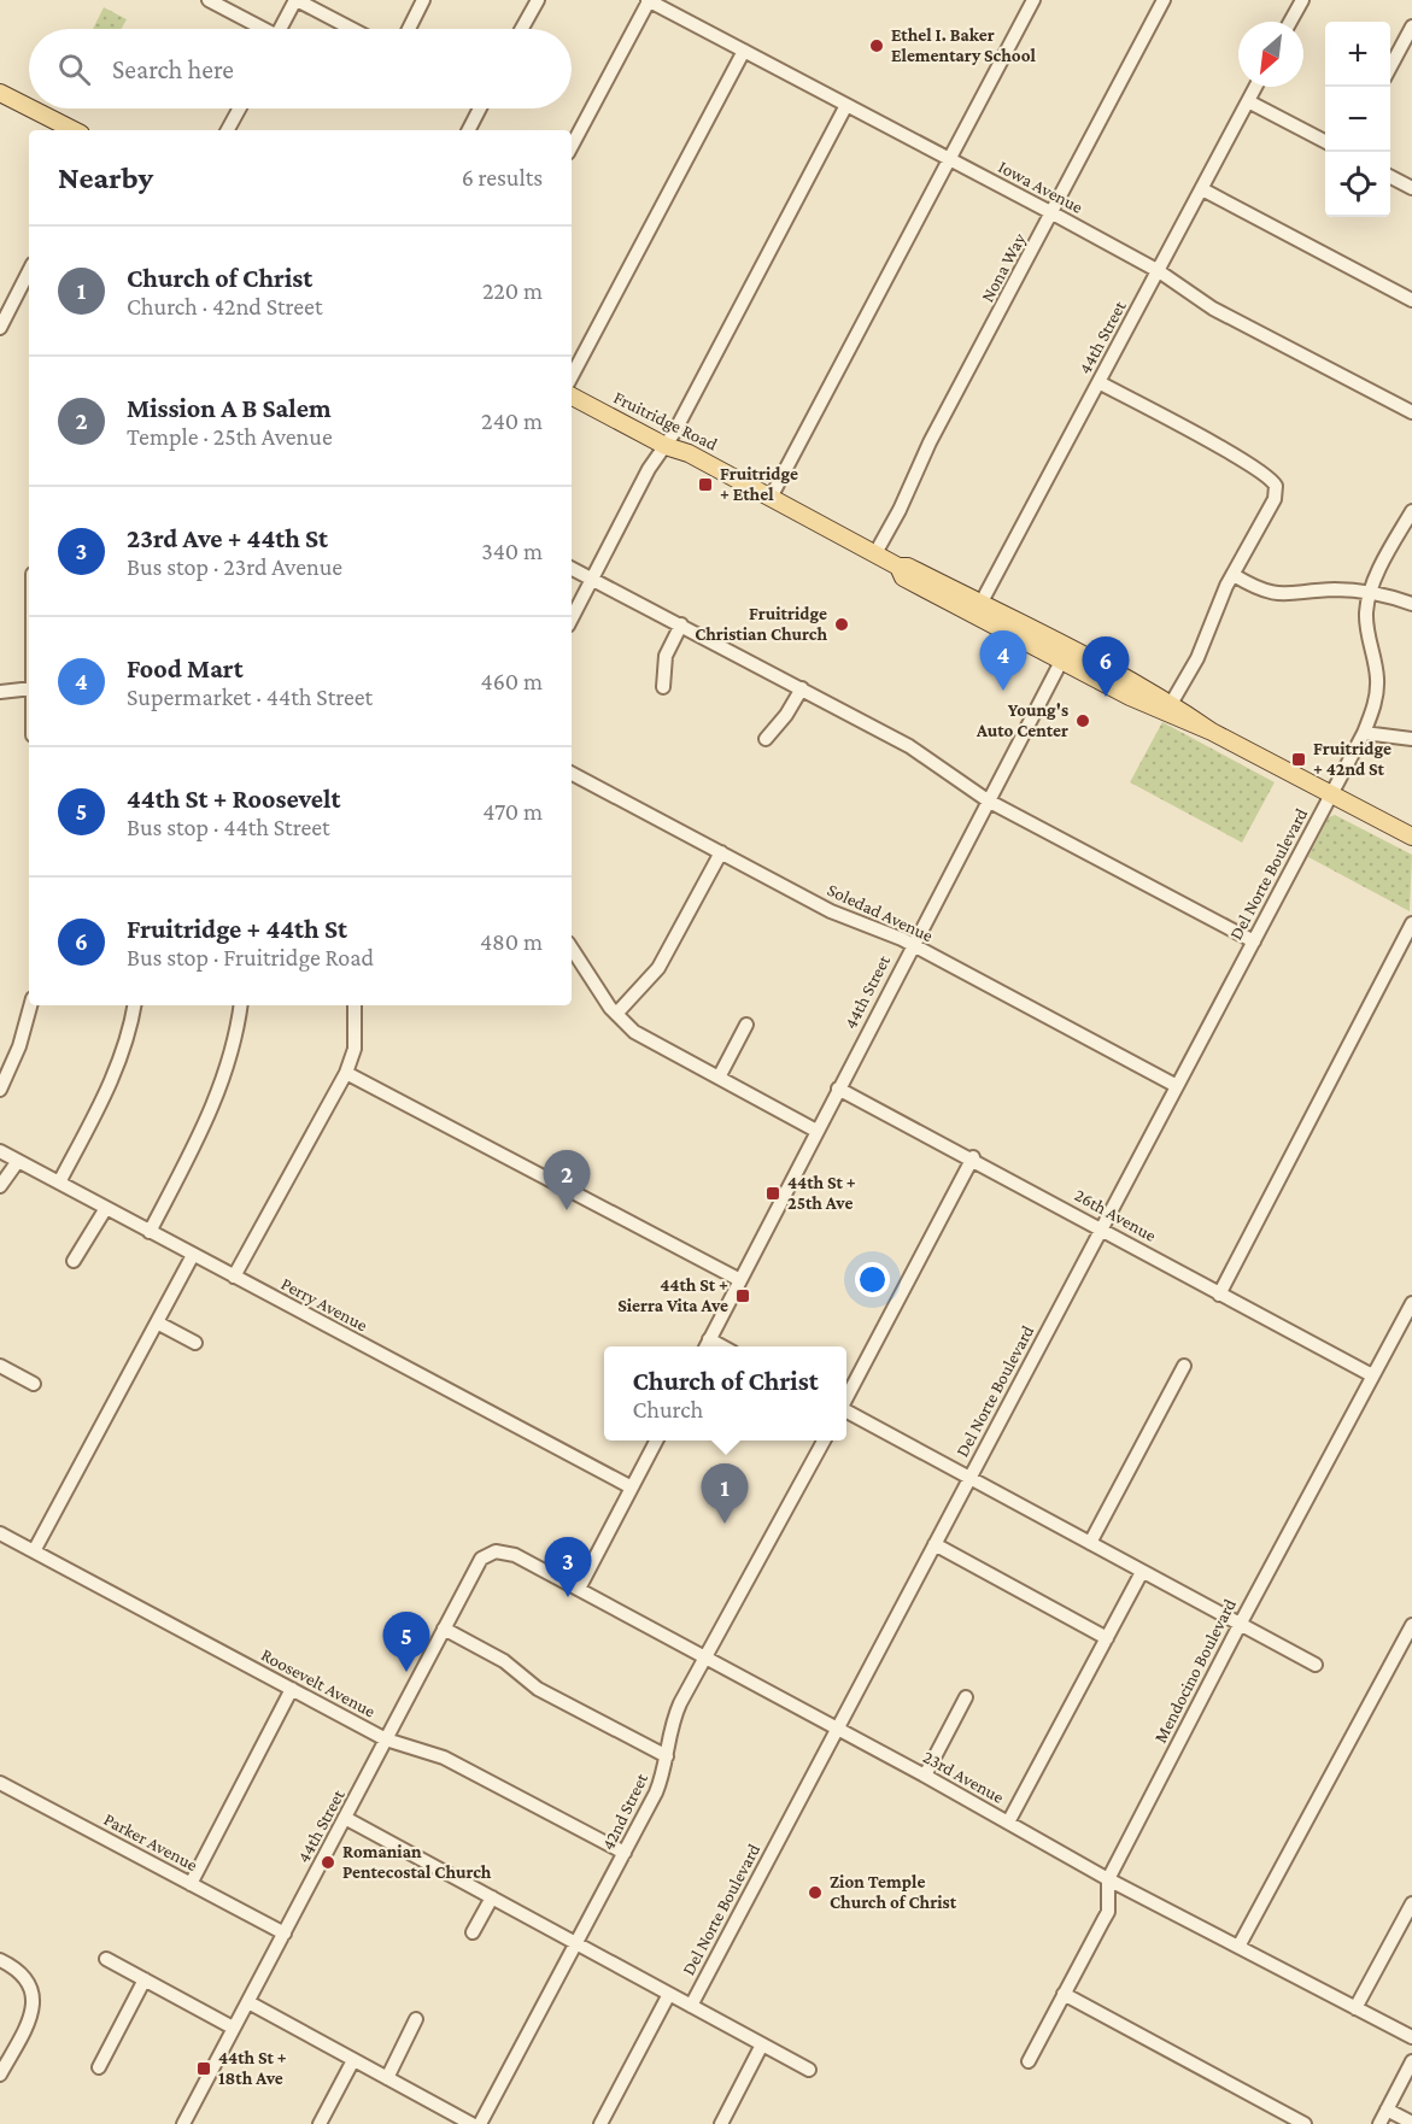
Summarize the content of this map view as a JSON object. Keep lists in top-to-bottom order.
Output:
{
  "streets": {
    "main road": ["Fruitridge Road"],
    "street": [
      "Iowa Avenue",
      "Nona Way",
      "44th Street",
      "Del Norte Boulevard",
      "Soledad Avenue",
      "26th Avenue",
      "Perry Avenue",
      "Mendocino Boulevard",
      "Roosevelt Avenue",
      "23rd Avenue",
      "42nd Street",
      "Parker Avenue"
    ]
  },
  "crossings": [
    ["Iowa Avenue", "Nona Way"],
    ["Iowa Avenue", "44th Street"],
    ["Nona Way", "Fruitridge Road"],
    ["44th Street", "Fruitridge Road"],
    ["44th Street", "Soledad Avenue"],
    ["44th Street", "26th Avenue"],
    ["44th Street", "Roosevelt Avenue"],
    ["44th Street", "23rd Avenue"],
    ["44th Street", "Parker Avenue"],
    ["Fruitridge Road", "Del Norte Boulevard"],
    ["Del Norte Boulevard", "Soledad Avenue"],
    ["Del Norte Boulevard", "26th Avenue"],
    ["Del Norte Boulevard", "23rd Avenue"],
    ["26th Avenue", "Mendocino Boulevard"],
    ["Mendocino Boulevard", "23rd Avenue"],
    ["Roosevelt Avenue", "42nd Street"],
    ["23rd Avenue", "42nd Street"]
  ],
  "places": {
    "other": [
      "Ethel I. Baker Elementary School",
      "Fruitridge Christian Church",
      "Young's Auto Center",
      "Romanian Pentecostal Church",
      "Zion Temple Church of Christ"
    ],
    "transit": [
      "Fruitridge + Ethel",
      "Fruitridge + 42nd St",
      "44th St + 25th Ave",
      "44th St + Sierra Vita Ave",
      "44th St + 18th Ave"
    ]
  },
  "north": "bottom left",
  "page": {
    "map_buttons": ["+", "−"],
    "search": "Search here",
    "heading": ["Nearby", "6 results"],
    "list": [
      {
        "mark": "1",
        "name": "Church of Christ",
        "note": "Church · 42nd Street",
        "value": "220 m"
      },
      {
        "mark": "2",
        "name": "Mission A B Salem",
        "note": "Temple · 25th Avenue",
        "value": "240 m"
      },
      {
        "mark": "3",
        "name": "23rd Ave + 44th St",
        "note": "Bus stop · 23rd Avenue",
        "value": "340 m"
      },
      {
        "mark": "4",
        "name": "Food Mart",
        "note": "Supermarket · 44th Street",
        "value": "460 m"
      },
      {
        "mark": "5",
        "name": "44th St + Roosevelt",
        "note": "Bus stop · 44th Street",
        "value": "470 m"
      },
      {
        "mark": "6",
        "name": "Fruitridge + 44th St",
        "note": "Bus stop · Fruitridge Road",
        "value": "480 m"
      }
    ],
    "pins": [
      "4",
      "6",
      "2",
      "1",
      "3",
      "5"
    ],
    "popup": ["Church of Christ", "Church"]
  }
}
